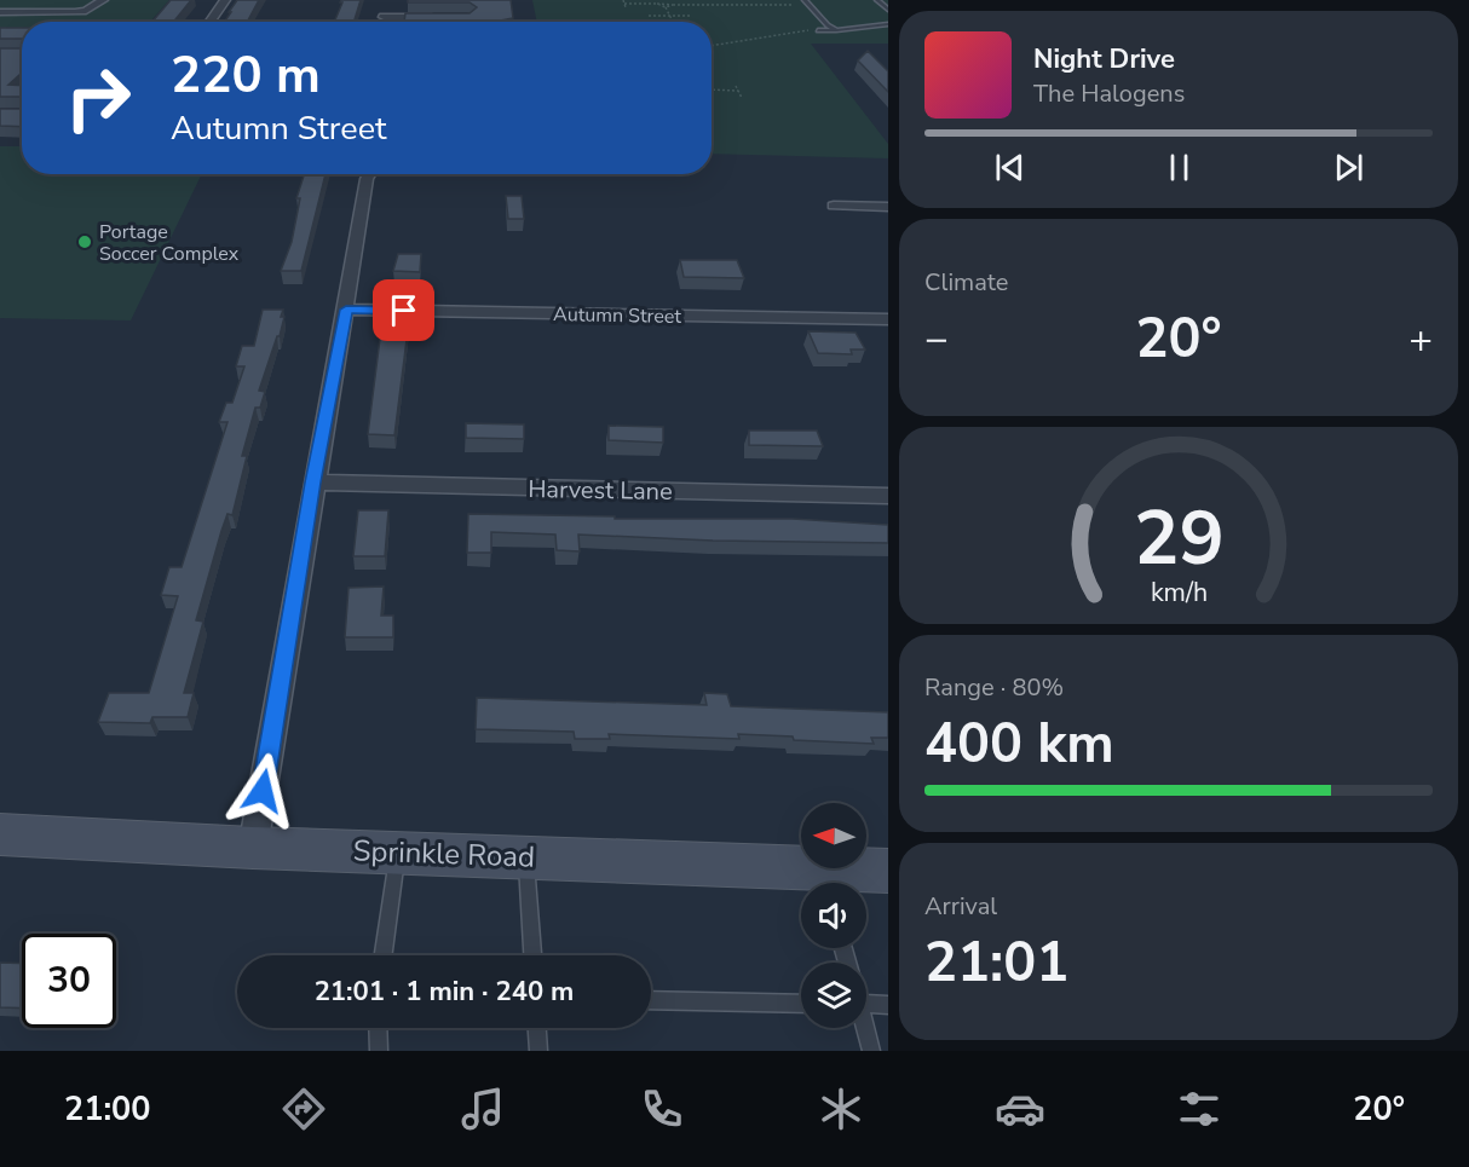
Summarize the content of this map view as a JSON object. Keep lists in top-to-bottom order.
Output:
{
  "streets": {
    "main road": ["Sprinkle Road"],
    "street": ["Autumn Street", "Harvest Lane"]
  },
  "places": ["Portage Soccer Complex"],
  "north": "left",
  "page": {
    "turn": ["220 m", "Autumn Street"],
    "song": ["Night Drive", "The Halogens"],
    "tile": [
      "Climate",
      ["Range · 80%", "400 km"],
      ["Arrival", "21:01"]
    ],
    "heat": ["−", "20°", "+"],
    "limit": "30",
    "trip": "21:01 · 1 min · 240 m",
    "tabs": ["21:00", "20°"],
    "gauge": ["29", "km/h"]
  }
}
